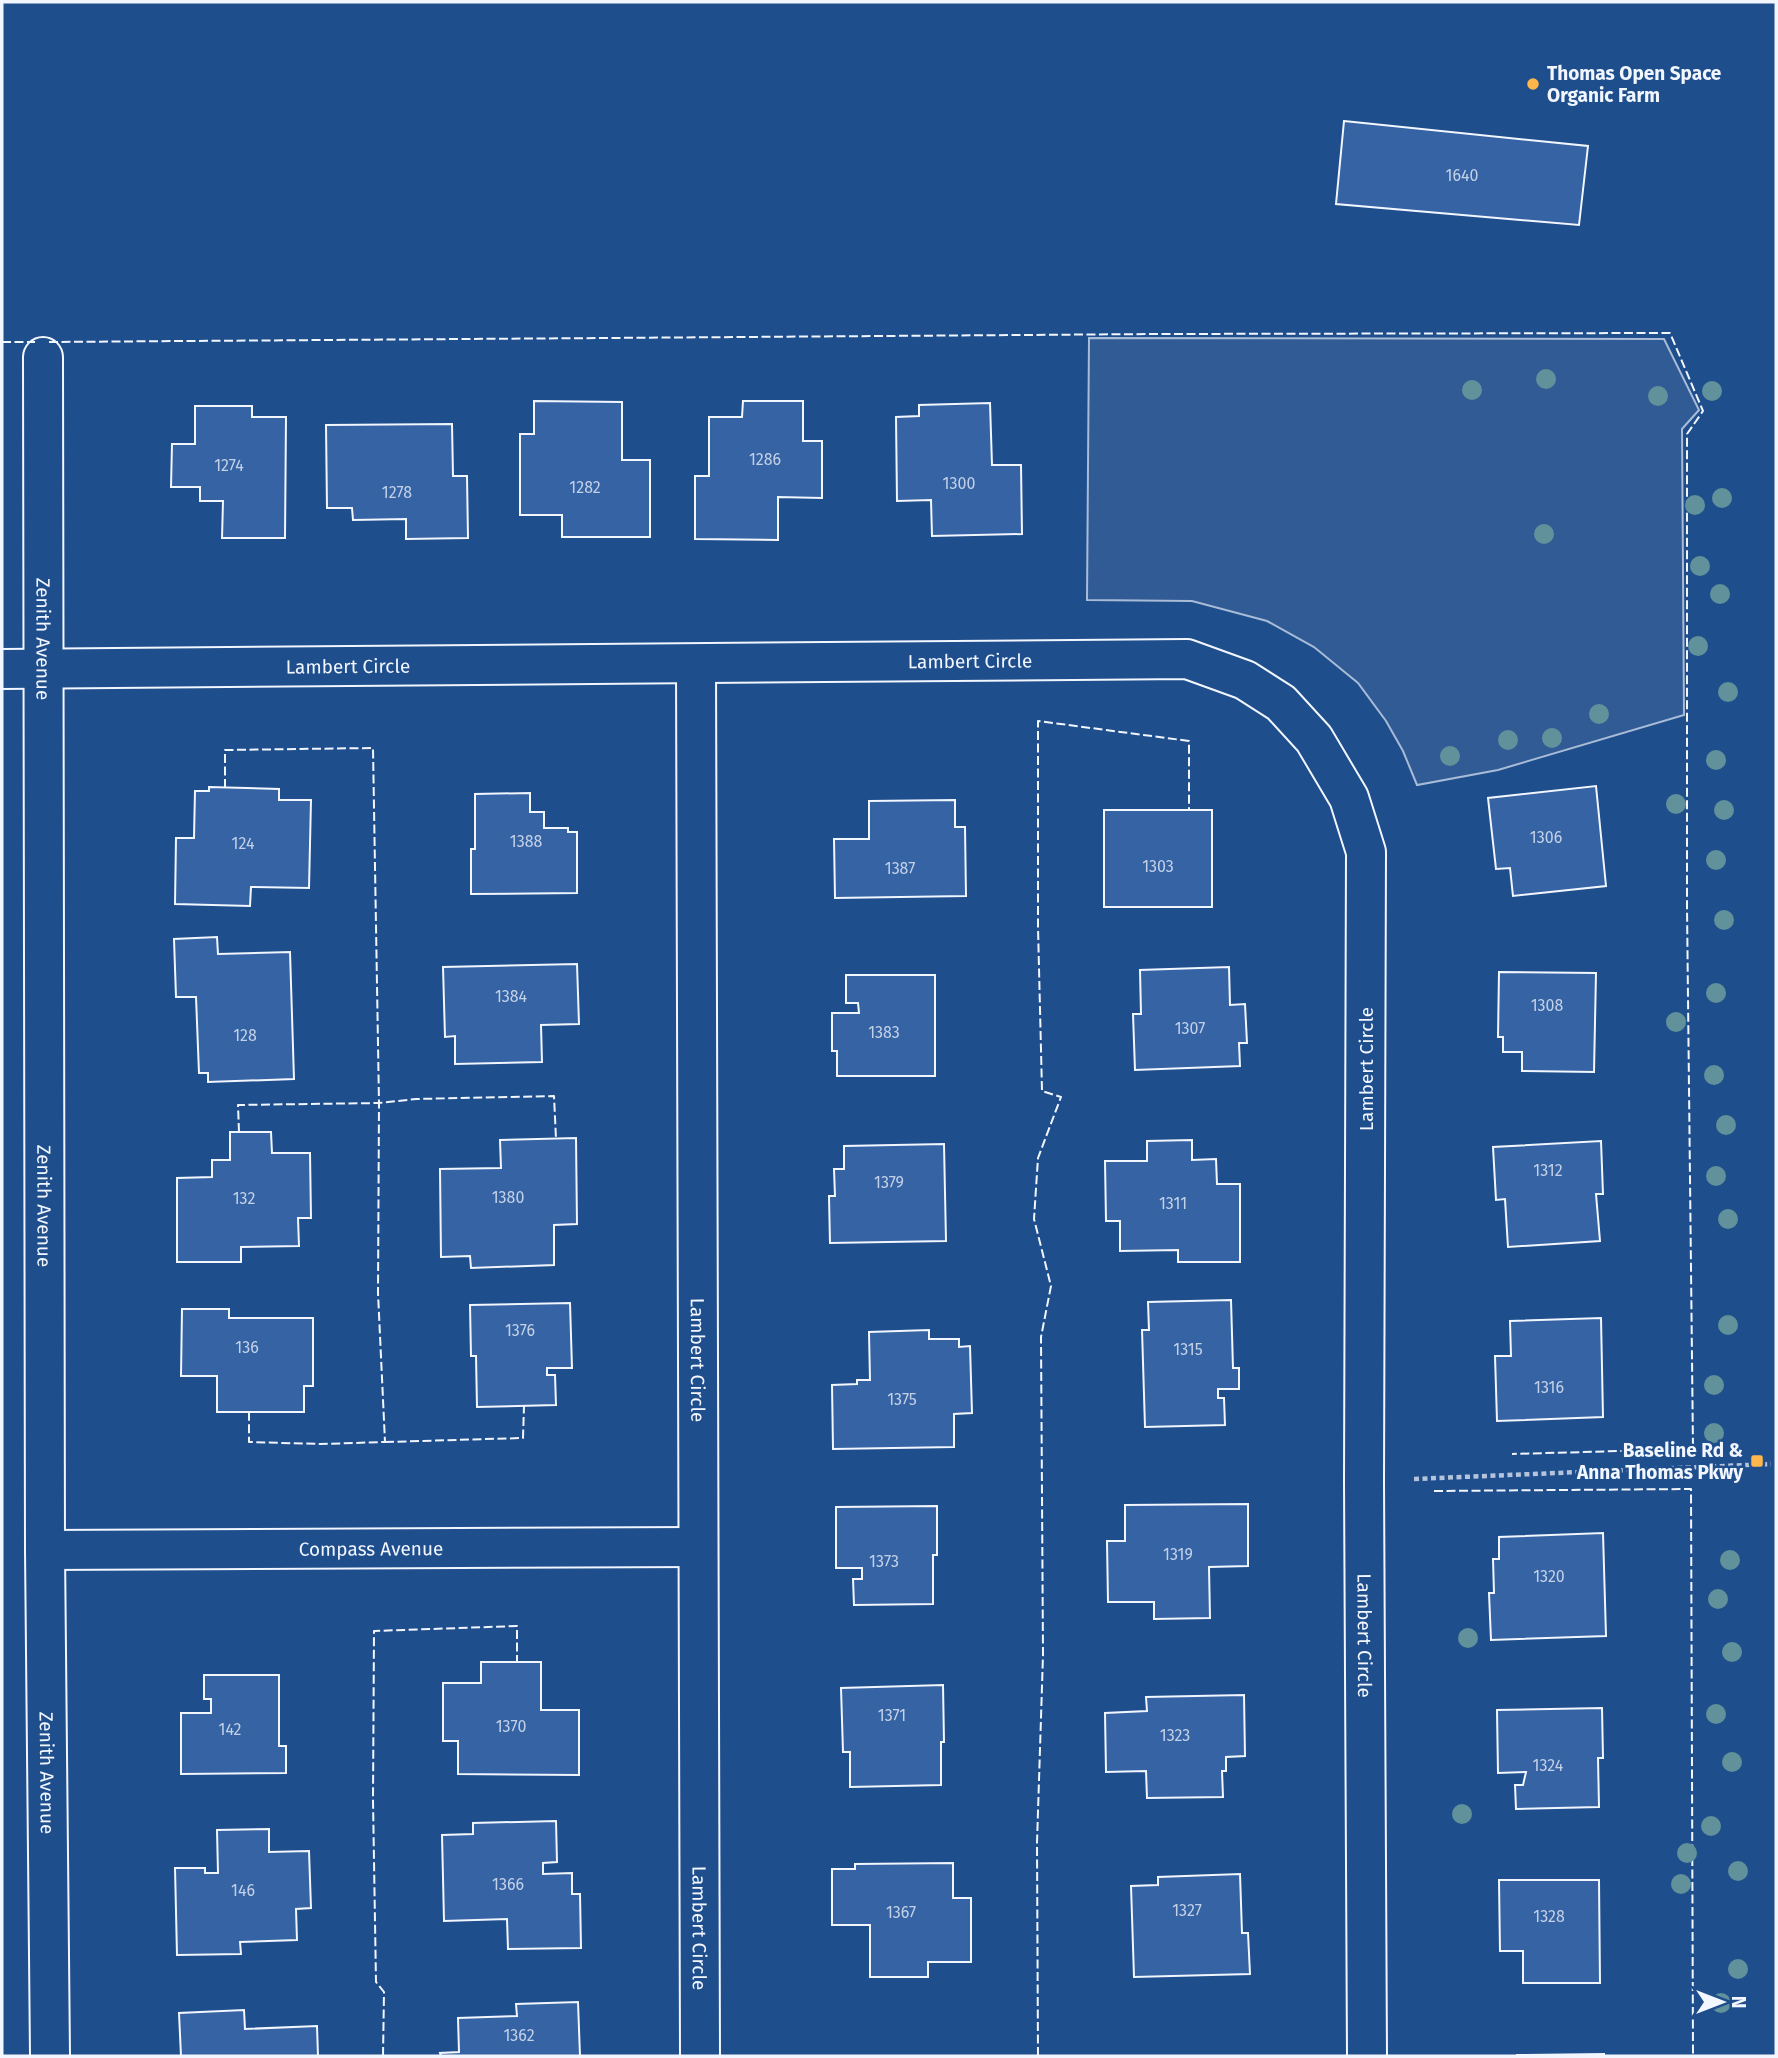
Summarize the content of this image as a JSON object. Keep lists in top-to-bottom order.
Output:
{
  "streets": {
    "street": ["Zenith Avenue", "Lambert Circle", "Compass Avenue"]
  },
  "crossings": [
    ["Zenith Avenue", "Lambert Circle"],
    ["Zenith Avenue", "Compass Avenue"],
    ["Lambert Circle", "Compass Avenue"]
  ],
  "places": {
    "other": ["Thomas Open Space Organic Farm"],
    "transit": ["Baseline Rd & Anna Thomas Pkwy"]
  },
  "house_numbers": [
    "1640",
    "1286",
    "1274",
    "1300",
    "1282",
    "1278",
    "1306",
    "1388",
    "124",
    "1303",
    "1387",
    "1384",
    "1308",
    "1307",
    "1383",
    "128",
    "1312",
    "1379",
    "1380",
    "132",
    "1311",
    "1376",
    "136",
    "1315",
    "1316",
    "1375",
    "1319",
    "1373",
    "1320",
    "1371",
    "1370",
    "142",
    "1323",
    "1324",
    "1366",
    "146",
    "1327",
    "1367",
    "1328",
    "1362"
  ],
  "north": "right"
}
